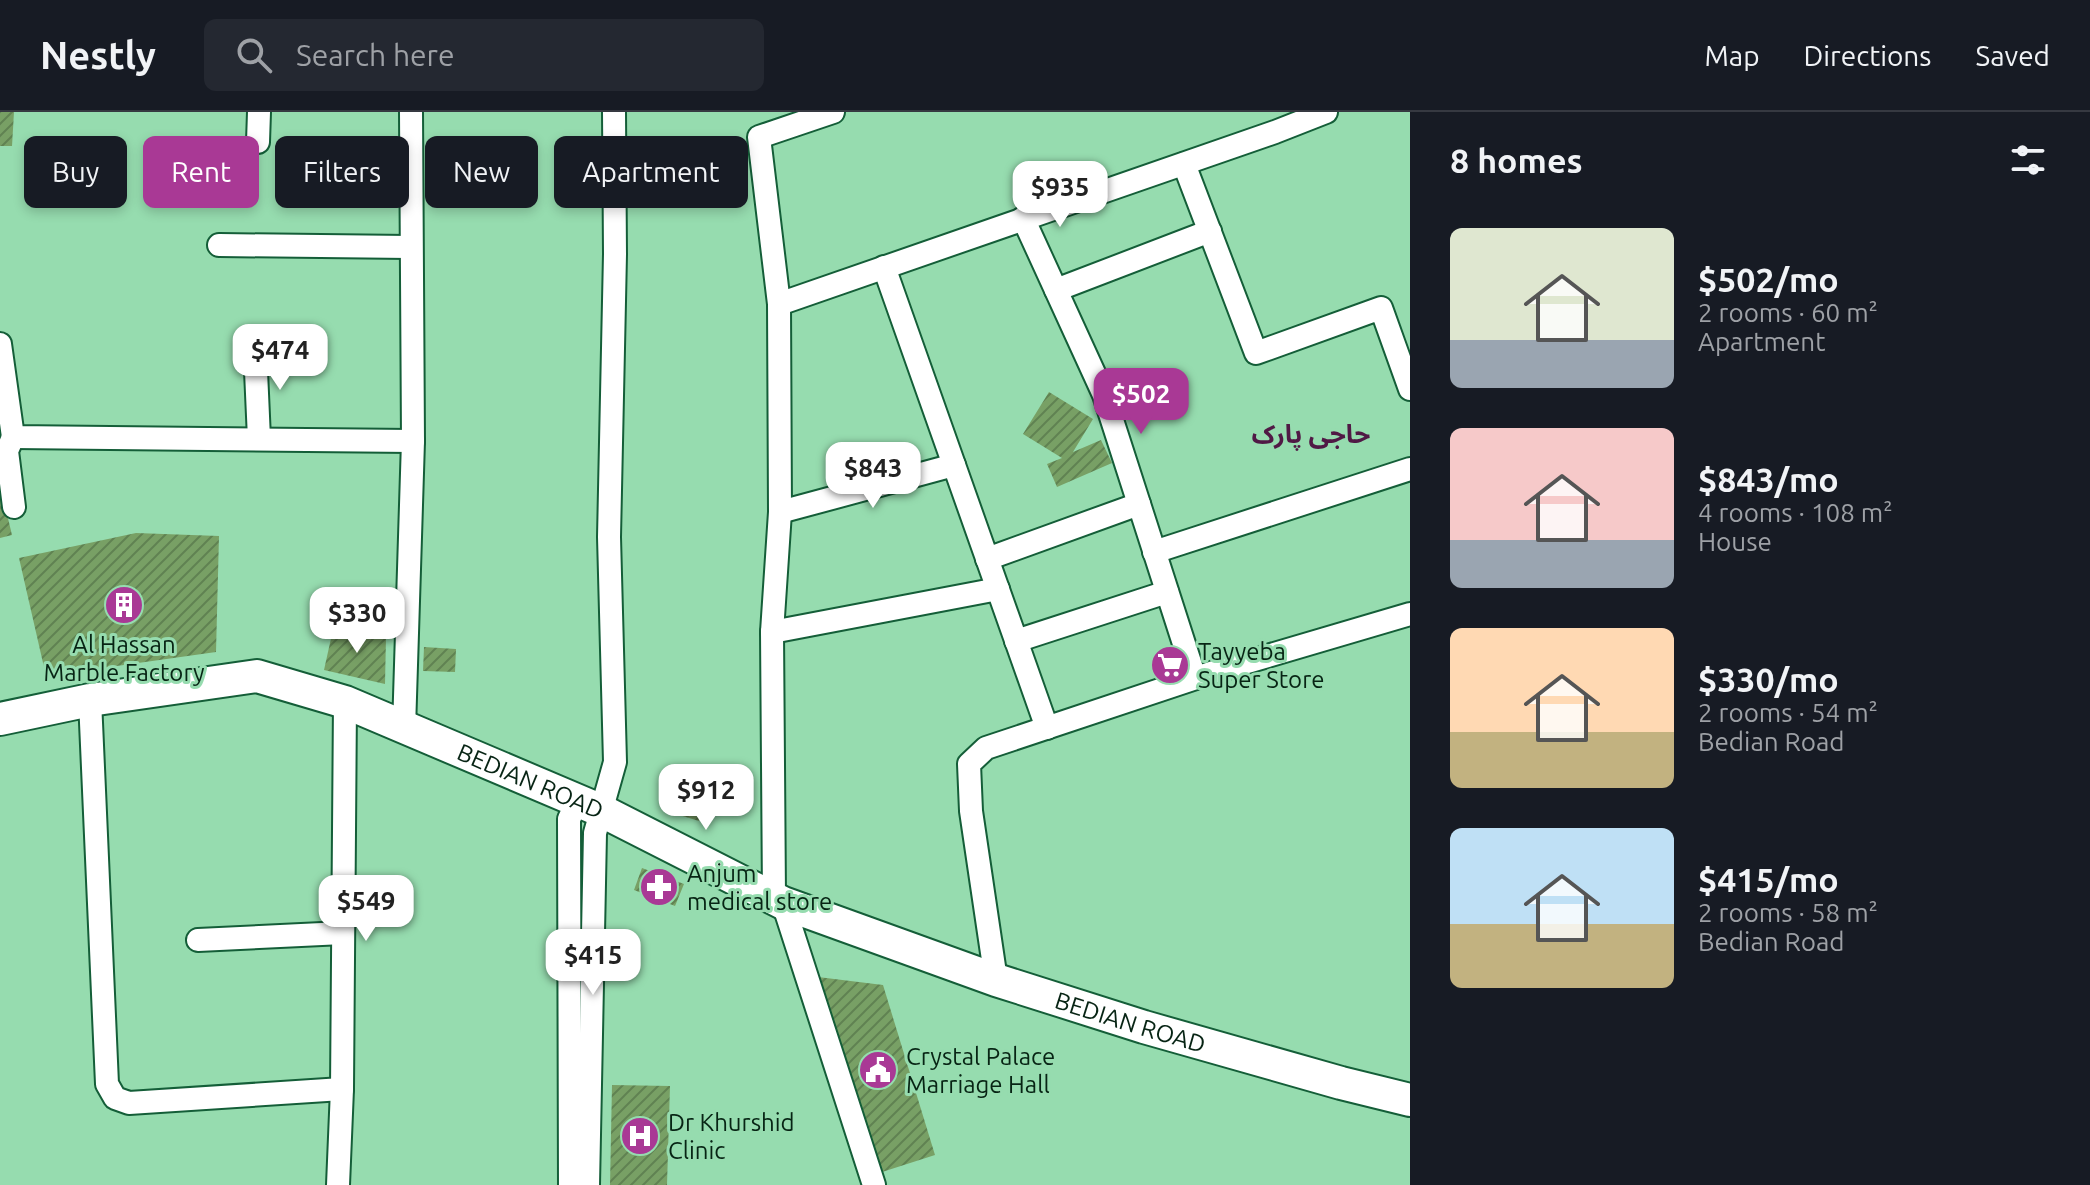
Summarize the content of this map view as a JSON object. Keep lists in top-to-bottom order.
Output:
{
  "streets": {
    "main road": ["BEDIAN ROAD"]
  },
  "districts": ["حاجی پارک"],
  "places": {
    "building": ["Al Hassan Marble Factory"],
    "supermarket": ["Tayyeba Super Store"],
    "pharmacy": ["Anjum medical store"],
    "public building": ["Crystal Palace Marriage Hall"],
    "hospital": ["Dr Khurshid Clinic"]
  },
  "page": {
    "header": "Nestly",
    "search": "Search here",
    "nav": ["Map", "Directions", "Saved"],
    "heading": "8 homes",
    "chip": [
      "Buy",
      "Rent",
      "Filters",
      "New",
      "Apartment"
    ],
    "price": [
      "$935",
      "$474",
      "$502",
      "$843",
      "$330",
      "$912",
      "$549",
      "$415"
    ],
    "list": [
      {
        "name": "$502/mo",
        "note": "2 rooms · 60 m² · Apartment"
      },
      {
        "name": "$843/mo",
        "note": "4 rooms · 108 m² · House"
      },
      {
        "name": "$330/mo",
        "note": "2 rooms · 54 m² · Bedian Road"
      },
      {
        "name": "$415/mo",
        "note": "2 rooms · 58 m² · Bedian Road"
      }
    ]
  }
}
